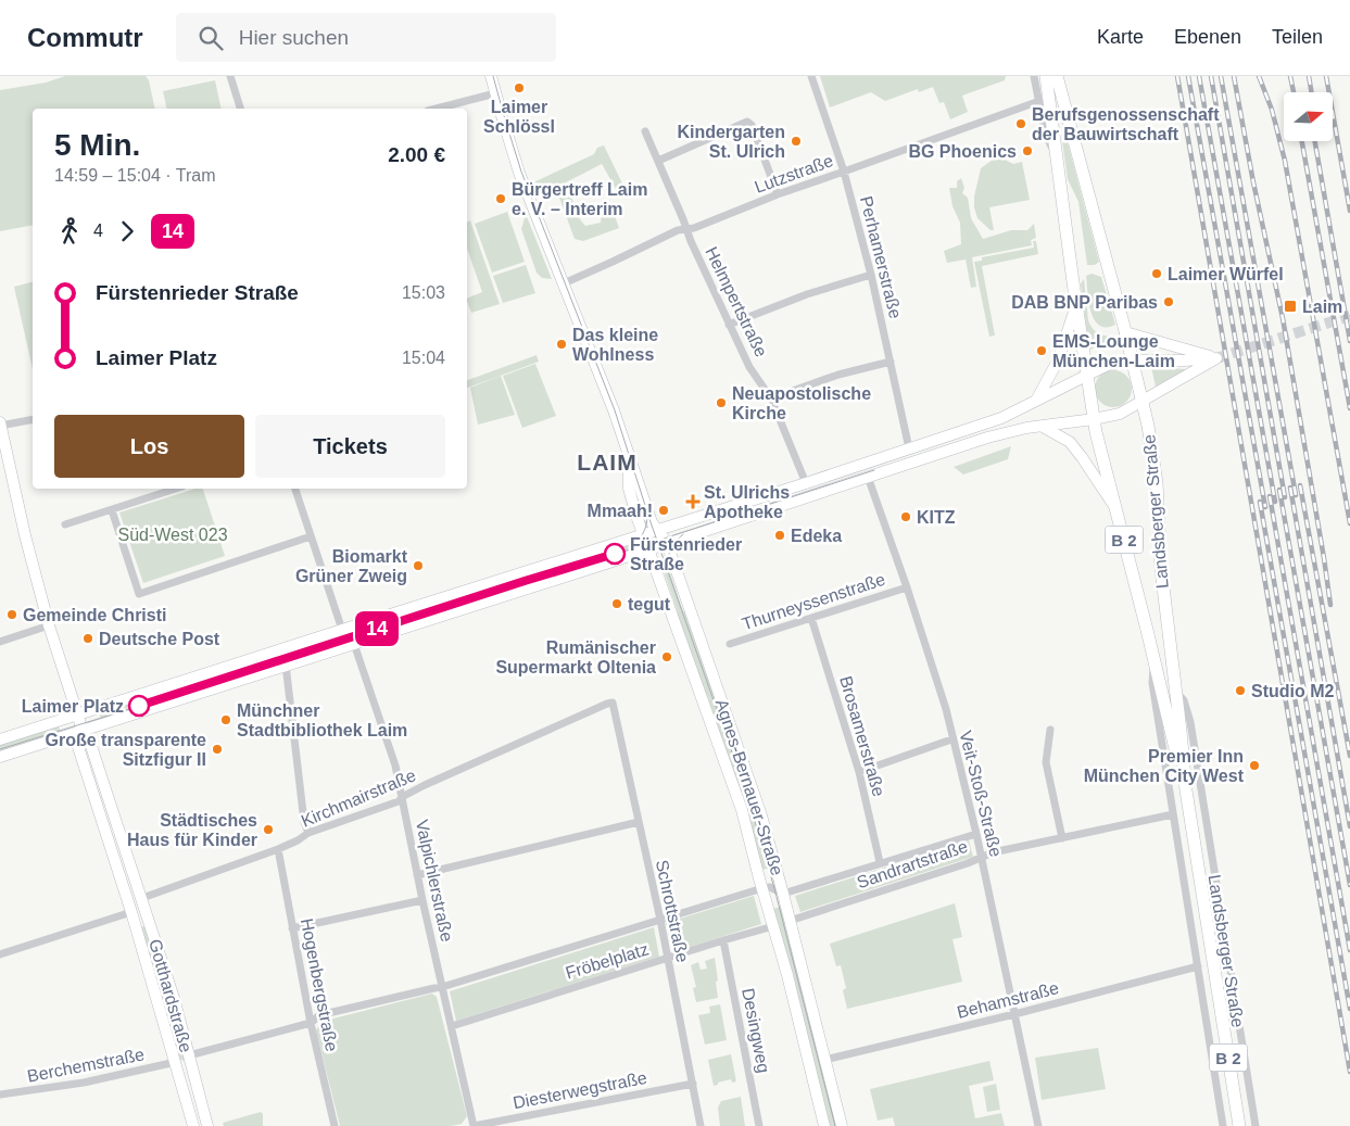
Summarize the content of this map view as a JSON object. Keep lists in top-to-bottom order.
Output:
{
  "streets": {
    "main road": [
      "Landsberger Straße",
      "B 2",
      "Agnes-Bernauer-Straße",
      "Gotthardstraße"
    ],
    "street": [
      "Lutzstraße",
      "Perhamerstraße",
      "Helmpertstraße",
      "Thurneyssenstraße",
      "Brosamerstraße",
      "Veit-Stoß-Straße",
      "Kirchmairstraße",
      "Sandrartstraße",
      "Valpichlerstraße",
      "Schrottstraße",
      "Fröbelplatz",
      "Hogenbergstraße",
      "Behamstraße",
      "Desingweg",
      "Berchemstraße",
      "Diesterwegstraße"
    ]
  },
  "crossings": [
    ["Lutzstraße", "Perhamerstraße"],
    ["Lutzstraße", "Helmpertstraße"],
    ["Lutzstraße", "Landsberger Straße"],
    ["Lutzstraße", "Agnes-Bernauer-Straße"],
    ["Landsberger Straße", "Sandrartstraße"],
    ["Landsberger Straße", "Behamstraße"],
    ["Thurneyssenstraße", "Brosamerstraße"],
    ["Thurneyssenstraße", "Veit-Stoß-Straße"],
    ["Brosamerstraße", "Sandrartstraße"],
    ["Agnes-Bernauer-Straße", "Sandrartstraße"],
    ["Agnes-Bernauer-Straße", "Fröbelplatz"],
    ["Agnes-Bernauer-Straße", "Behamstraße"],
    ["Veit-Stoß-Straße", "Sandrartstraße"],
    ["Veit-Stoß-Straße", "Behamstraße"],
    ["Kirchmairstraße", "Valpichlerstraße"],
    ["Kirchmairstraße", "Schrottstraße"],
    ["Kirchmairstraße", "Hogenbergstraße"],
    ["Kirchmairstraße", "Gotthardstraße"],
    ["Valpichlerstraße", "Fröbelplatz"],
    ["Valpichlerstraße", "Diesterwegstraße"],
    ["Schrottstraße", "Fröbelplatz"],
    ["Schrottstraße", "Diesterwegstraße"],
    ["Fröbelplatz", "Hogenbergstraße"],
    ["Fröbelplatz", "Gotthardstraße"],
    ["Fröbelplatz", "Desingweg"],
    ["Gotthardstraße", "Berchemstraße"]
  ],
  "districts": ["LAIM"],
  "parks": ["Süd-West 023"],
  "places": {
    "other": [
      "Laimer Schlössl",
      "Berufsgenossenschaft der Bauwirtschaft",
      "Kindergarten St. UIrich",
      "BG Phoenics",
      "Bürgertreff Laim e. V. – Interim",
      "Laimer Würfel",
      "DAB BNP Paribas",
      "Das kleine Wohlness",
      "EMS-Lounge München-Laim",
      "Neuapostolische Kirche",
      "Mmaah!",
      "KITZ",
      "Edeka",
      "Fürstenrieder Straße",
      "Biomarkt Grüner Zweig",
      "tegut",
      "Gemeinde Christi",
      "Deutsche Post",
      "Rumänischer Supermarkt Oltenia",
      "Studio M2",
      "Laimer Platz",
      "Münchner Stadtbibliothek Laim",
      "Große transparente Sitzfigur II",
      "Premier Inn München City West",
      "Städtisches Haus für Kinder"
    ],
    "transit": ["Laim"],
    "health": ["St. Ulrichs Apotheke"]
  },
  "lines": ["tram line 14"],
  "north": "right",
  "page": {
    "header": "Commutr",
    "search": "Hier suchen",
    "nav": ["Karte", "Ebenen", "Teilen"],
    "on_map": "14",
    "heading": ["5 Min.", "14:59 – 15:04 · Tram", "2.00 €"],
    "legs": ["4", "14"],
    "list": [
      {
        "name": "Fürstenrieder Straße",
        "value": "15:03"
      },
      {
        "name": "Laimer Platz",
        "value": "15:04"
      }
    ],
    "buttons": ["Los", "Tickets"]
  }
}
